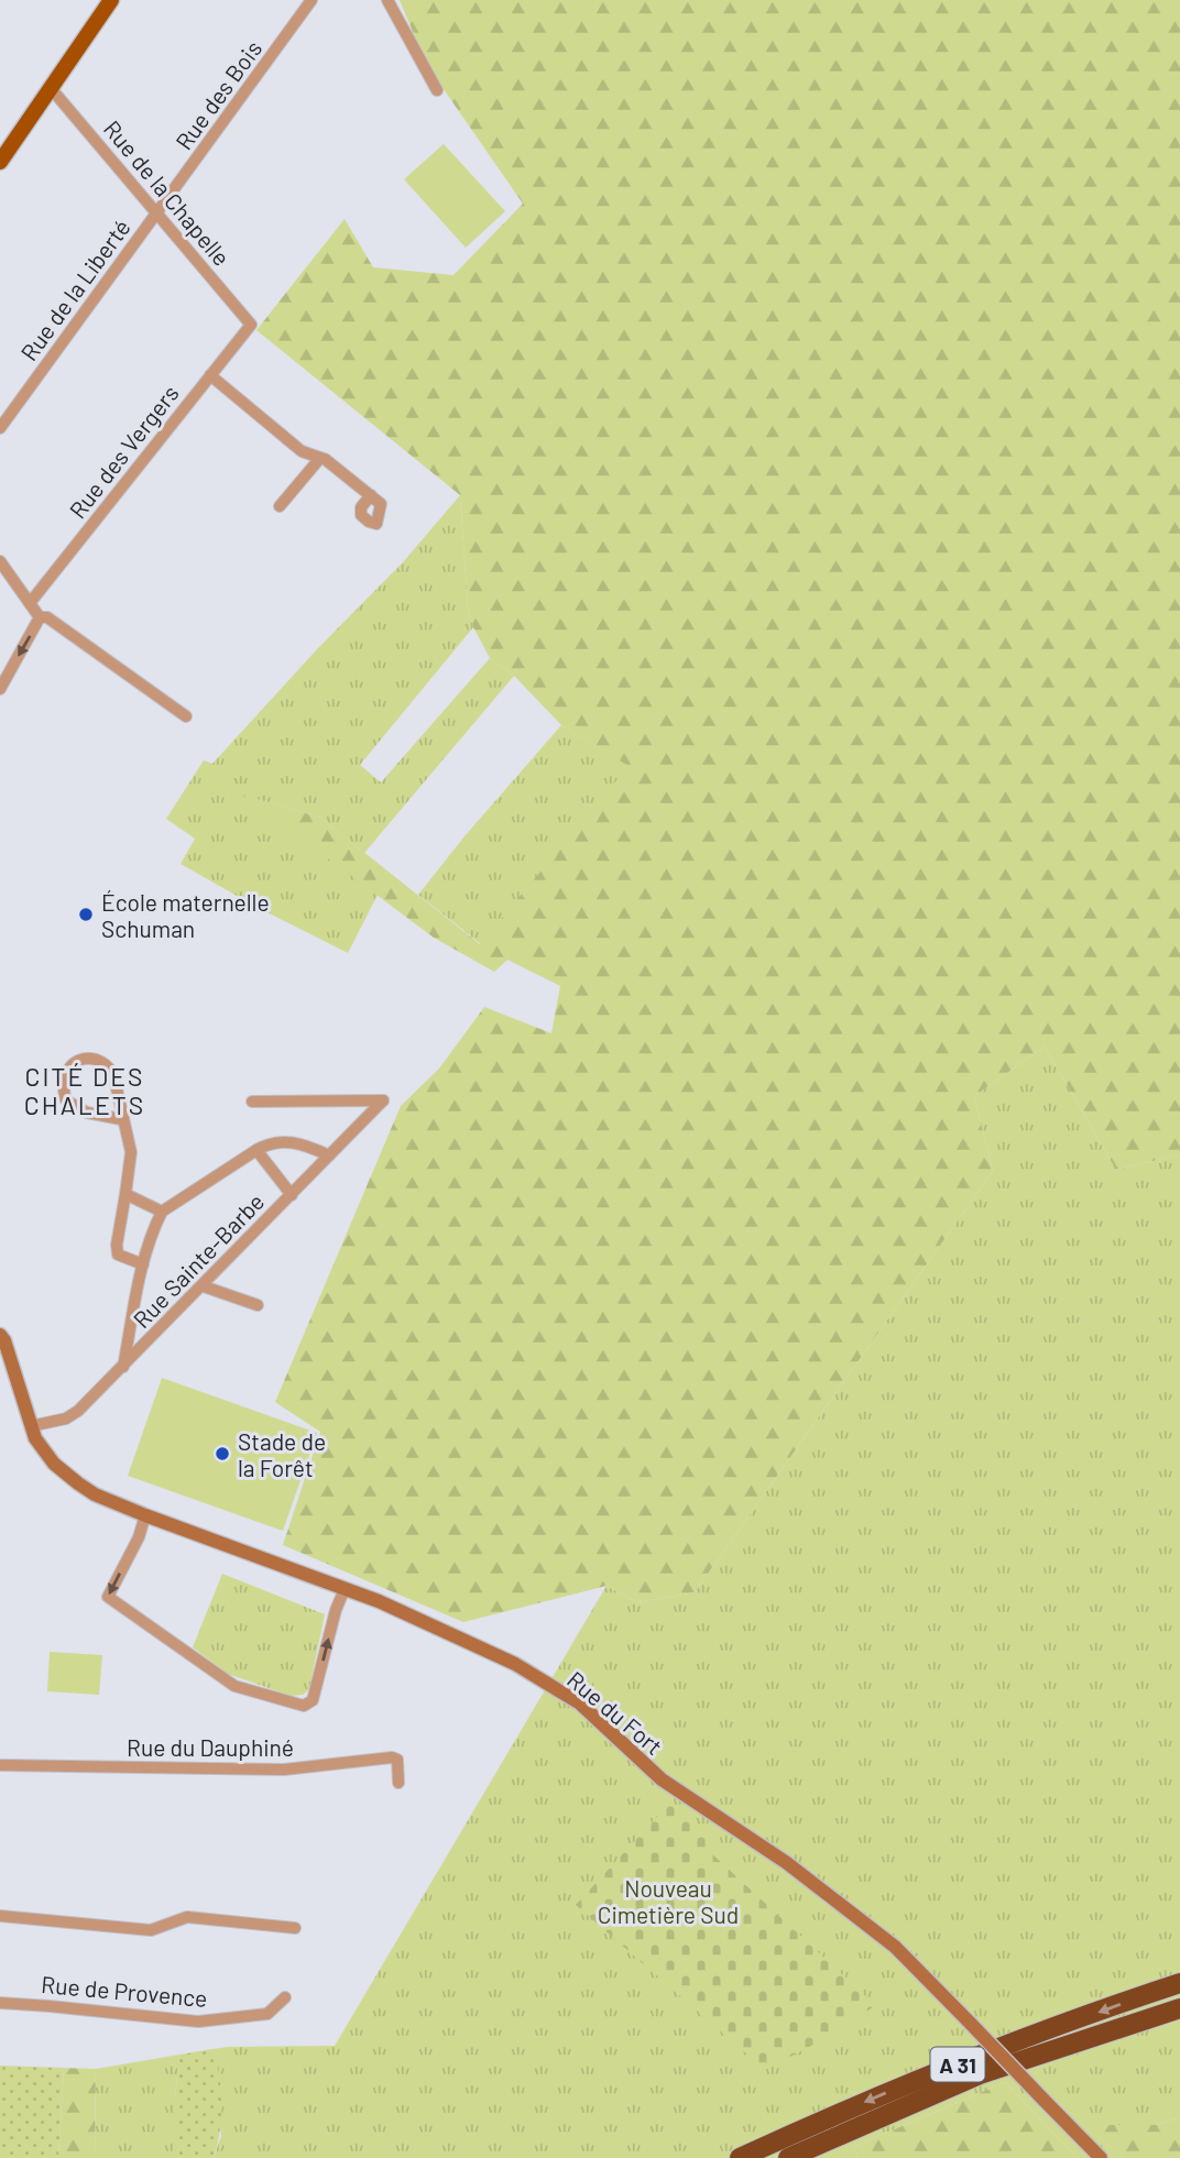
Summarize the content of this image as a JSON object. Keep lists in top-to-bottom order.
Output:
{
  "streets": {
    "highway": ["A 31"],
    "street": [
      "Rue des Bois",
      "Rue de la Chapelle",
      "Rue de la Liberté",
      "Rue des Vergers",
      "Rue Sainte-Barbe",
      "Rue du Fort",
      "Rue du Dauphiné",
      "Rue de Provence"
    ]
  },
  "crossings": [
    ["Rue des Bois", "Rue de la Chapelle"],
    ["Rue des Bois", "Rue de la Liberté"],
    ["Rue de la Chapelle", "Rue de la Liberté"],
    ["Rue de la Chapelle", "Rue des Vergers"],
    ["Rue Sainte-Barbe", "Rue du Fort"]
  ],
  "districts": ["CITÉ DES CHALETS"],
  "parks": ["Nouveau Cimetière Sud"],
  "places": ["École maternelle Schuman", "Stade de la Forêt"]
}
